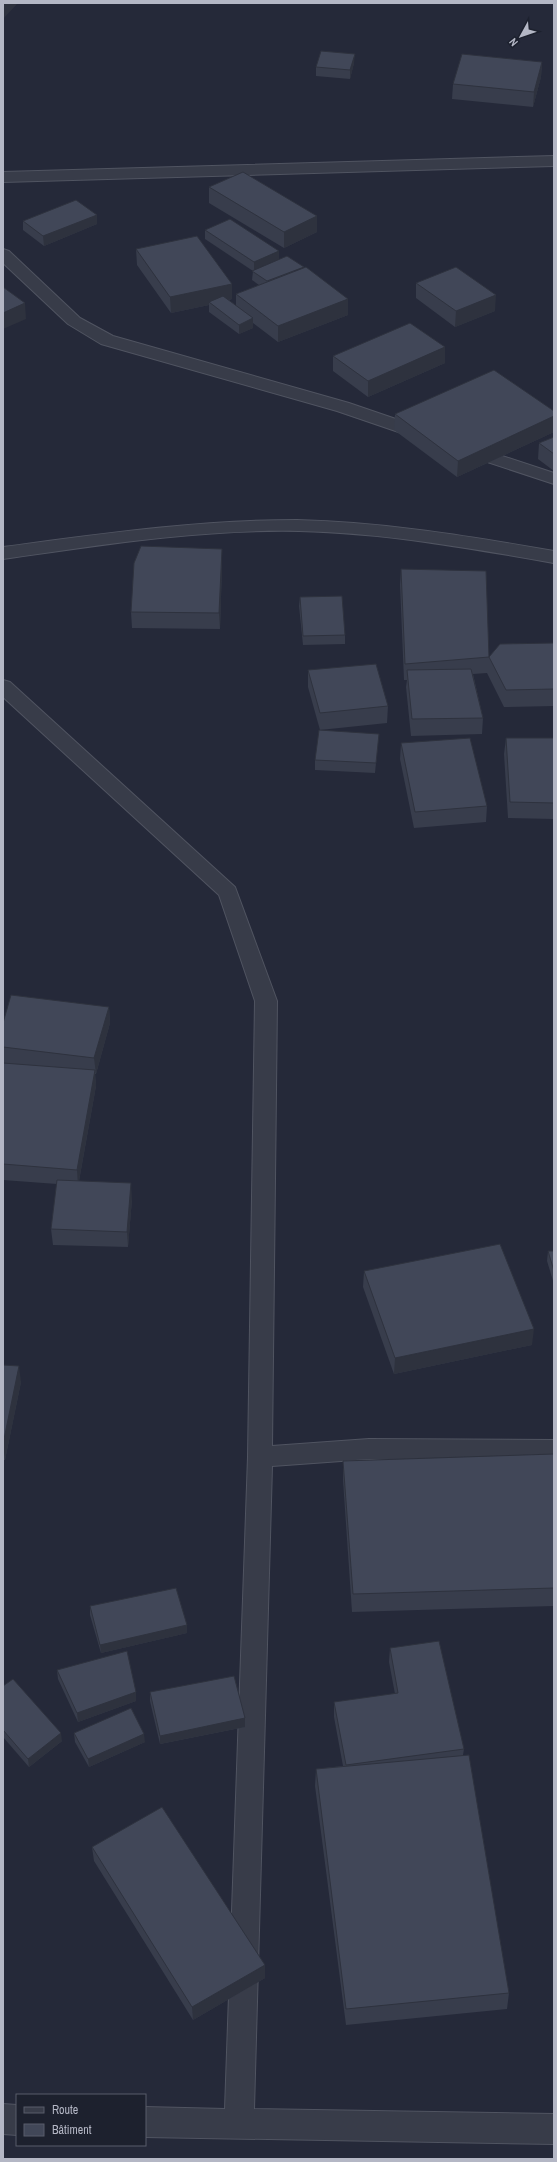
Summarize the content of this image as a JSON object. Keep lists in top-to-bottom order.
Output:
{
  "legend": ["Route", "Bâtiment"],
  "north": "bottom left"
}
